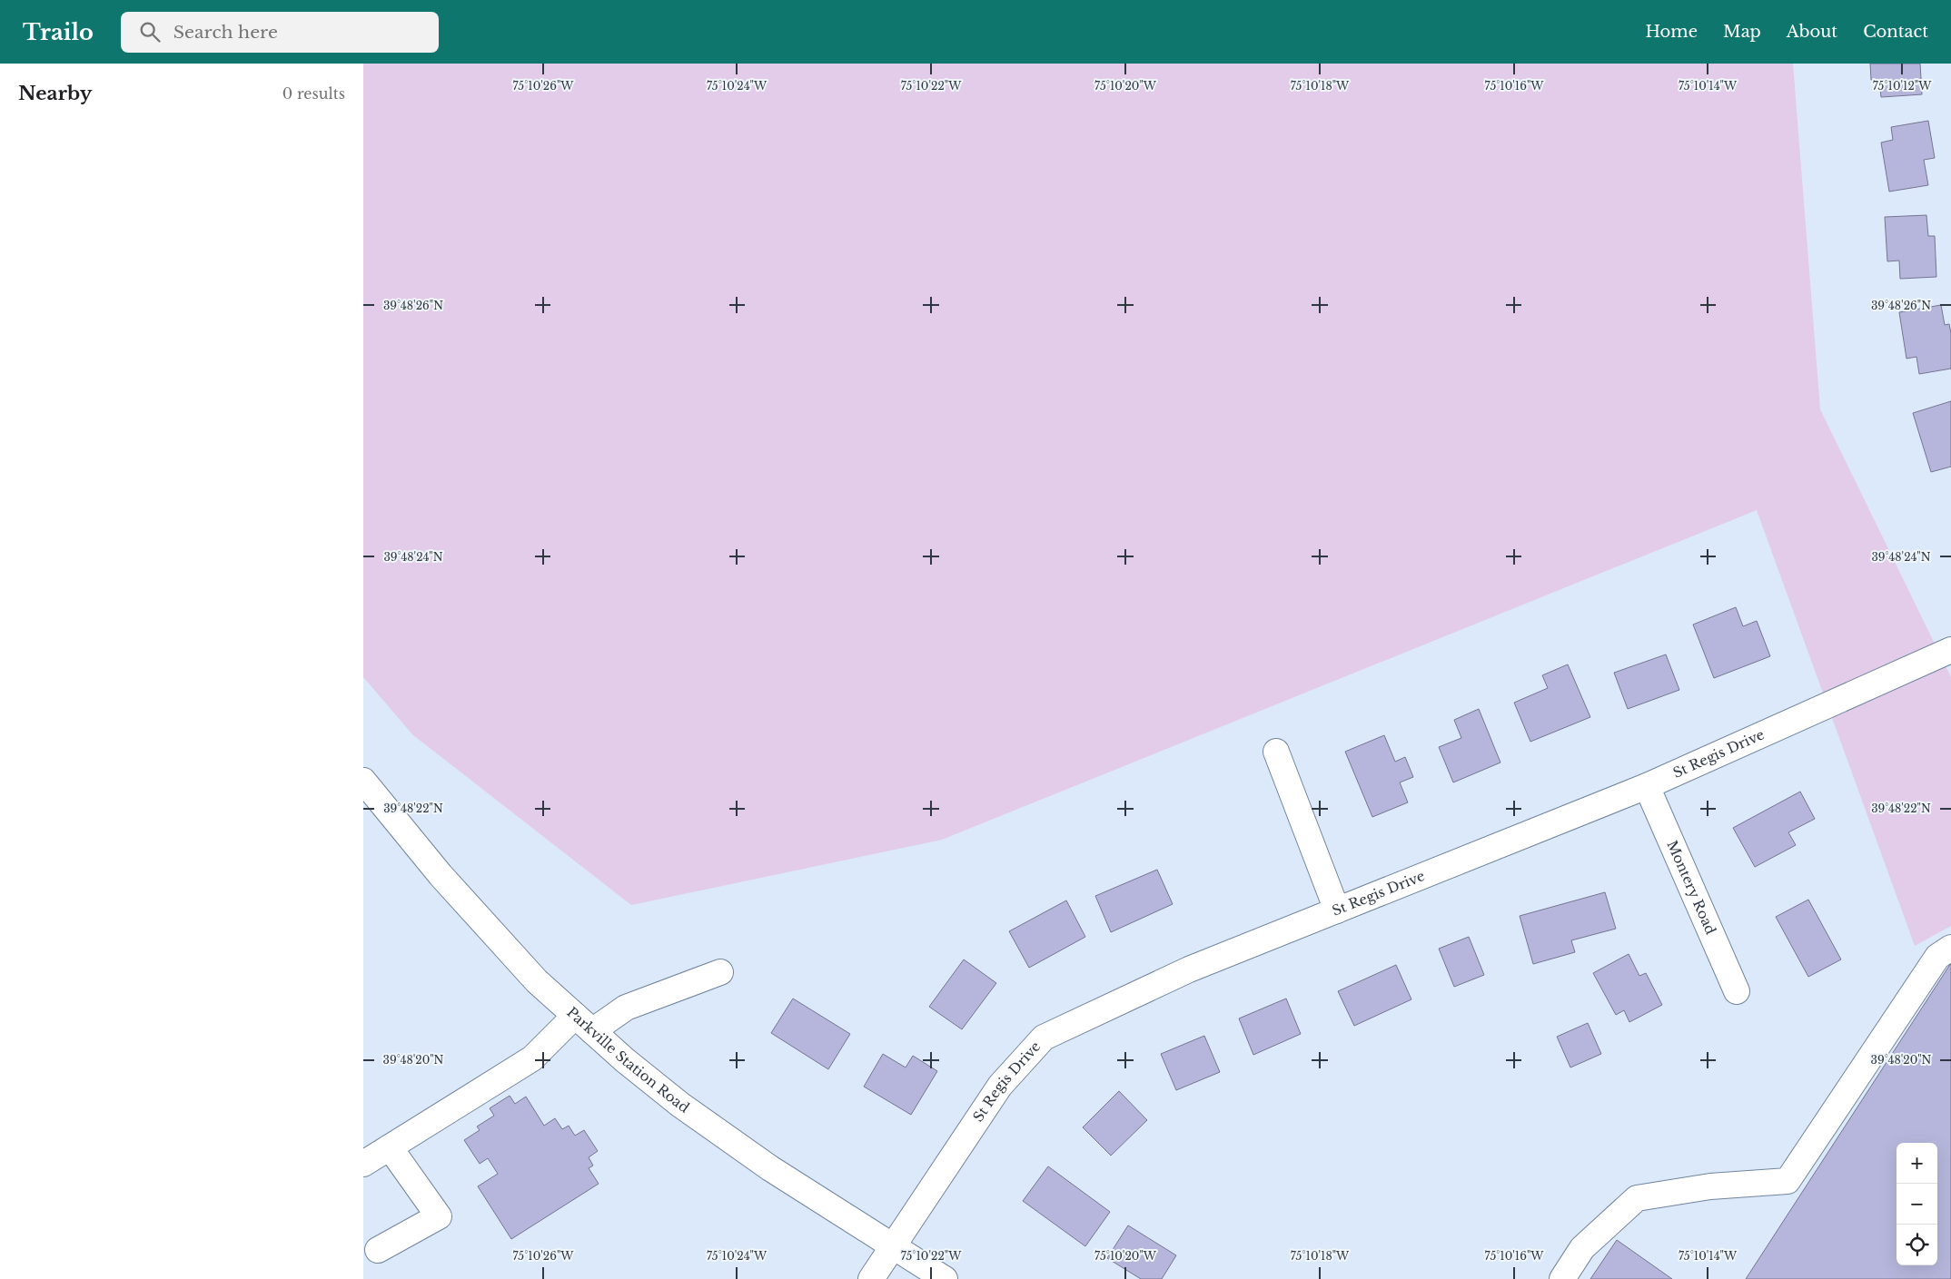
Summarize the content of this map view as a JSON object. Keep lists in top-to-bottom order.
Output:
{
  "streets": {
    "street": ["St Regis Drive", "Montery Road", "Parkville Station Road"]
  },
  "crossings": [
    ["St Regis Drive", "Montery Road"],
    ["St Regis Drive", "Parkville Station Road"]
  ],
  "page": {
    "header": "Trailo",
    "search": "Search here",
    "nav": [
      "Home",
      "Map",
      "About",
      "Contact"
    ],
    "heading": ["Nearby", "0 results"],
    "map_buttons": ["+", "−"]
  },
  "coordinates": [
    "75°10'26\"W",
    "75°10'24\"W",
    "75°10'22\"W",
    "75°10'20\"W",
    "75°10'18\"W",
    "75°10'16\"W",
    "75°10'14\"W",
    "75°10'12\"W",
    "39°48'26\"N",
    "39°48'24\"N",
    "39°48'22\"N",
    "39°48'20\"N"
  ]
}
